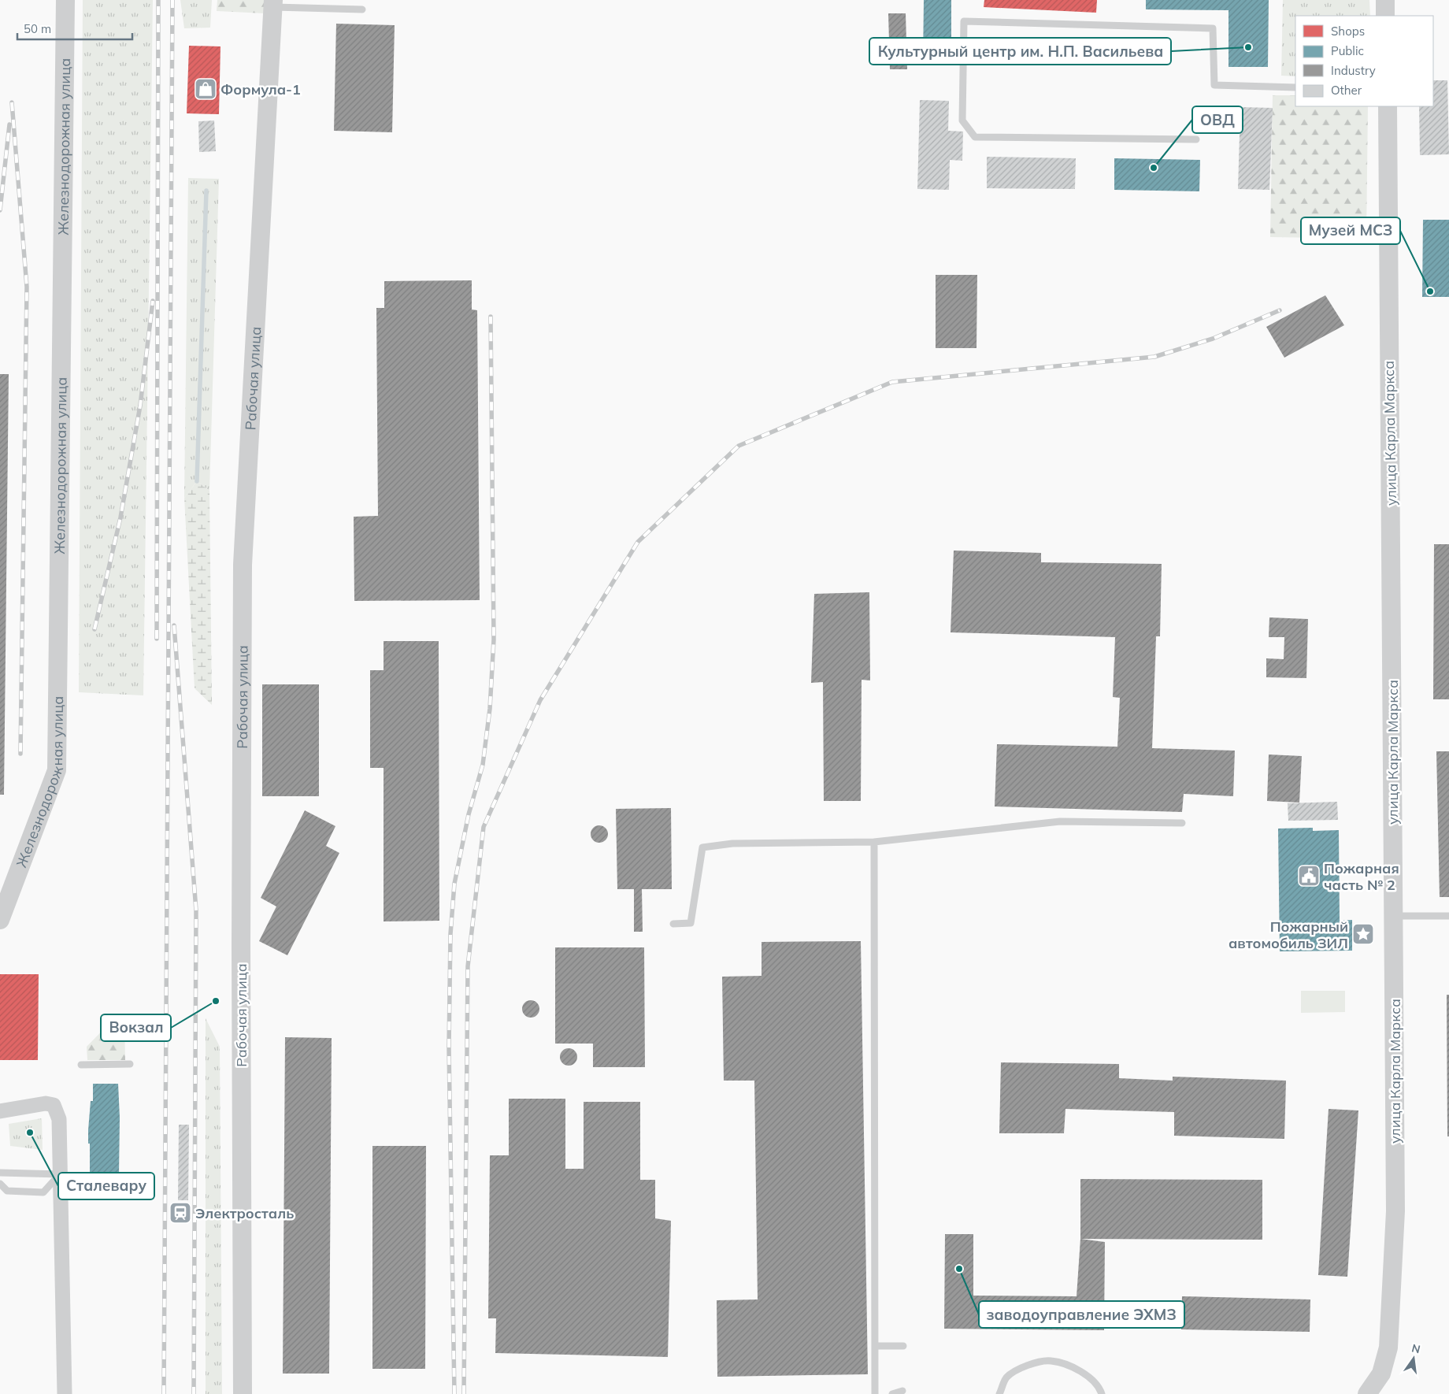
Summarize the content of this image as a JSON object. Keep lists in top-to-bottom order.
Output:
{
  "streets": {
    "street": ["Железнодорожная улица", "Рабочая улица", "улица Карла Маркса"]
  },
  "places": {
    "other": [
      "Культурный центр им. Н.П. Васильева",
      "ОВД",
      "Музей МСЗ",
      "Вокзал",
      "Сталевару",
      "заводоуправление ЭХМЗ"
    ],
    "shop": ["Формула-1"],
    "public building": ["Пожарная часть № 2"],
    "place": ["Пожарный автомобиль ЗИЛ"],
    "station": ["Электросталь"]
  },
  "legend": [
    "Shops",
    "Public",
    "Industry",
    "Other"
  ],
  "scale_bar": "50 m",
  "north": "top"
}
